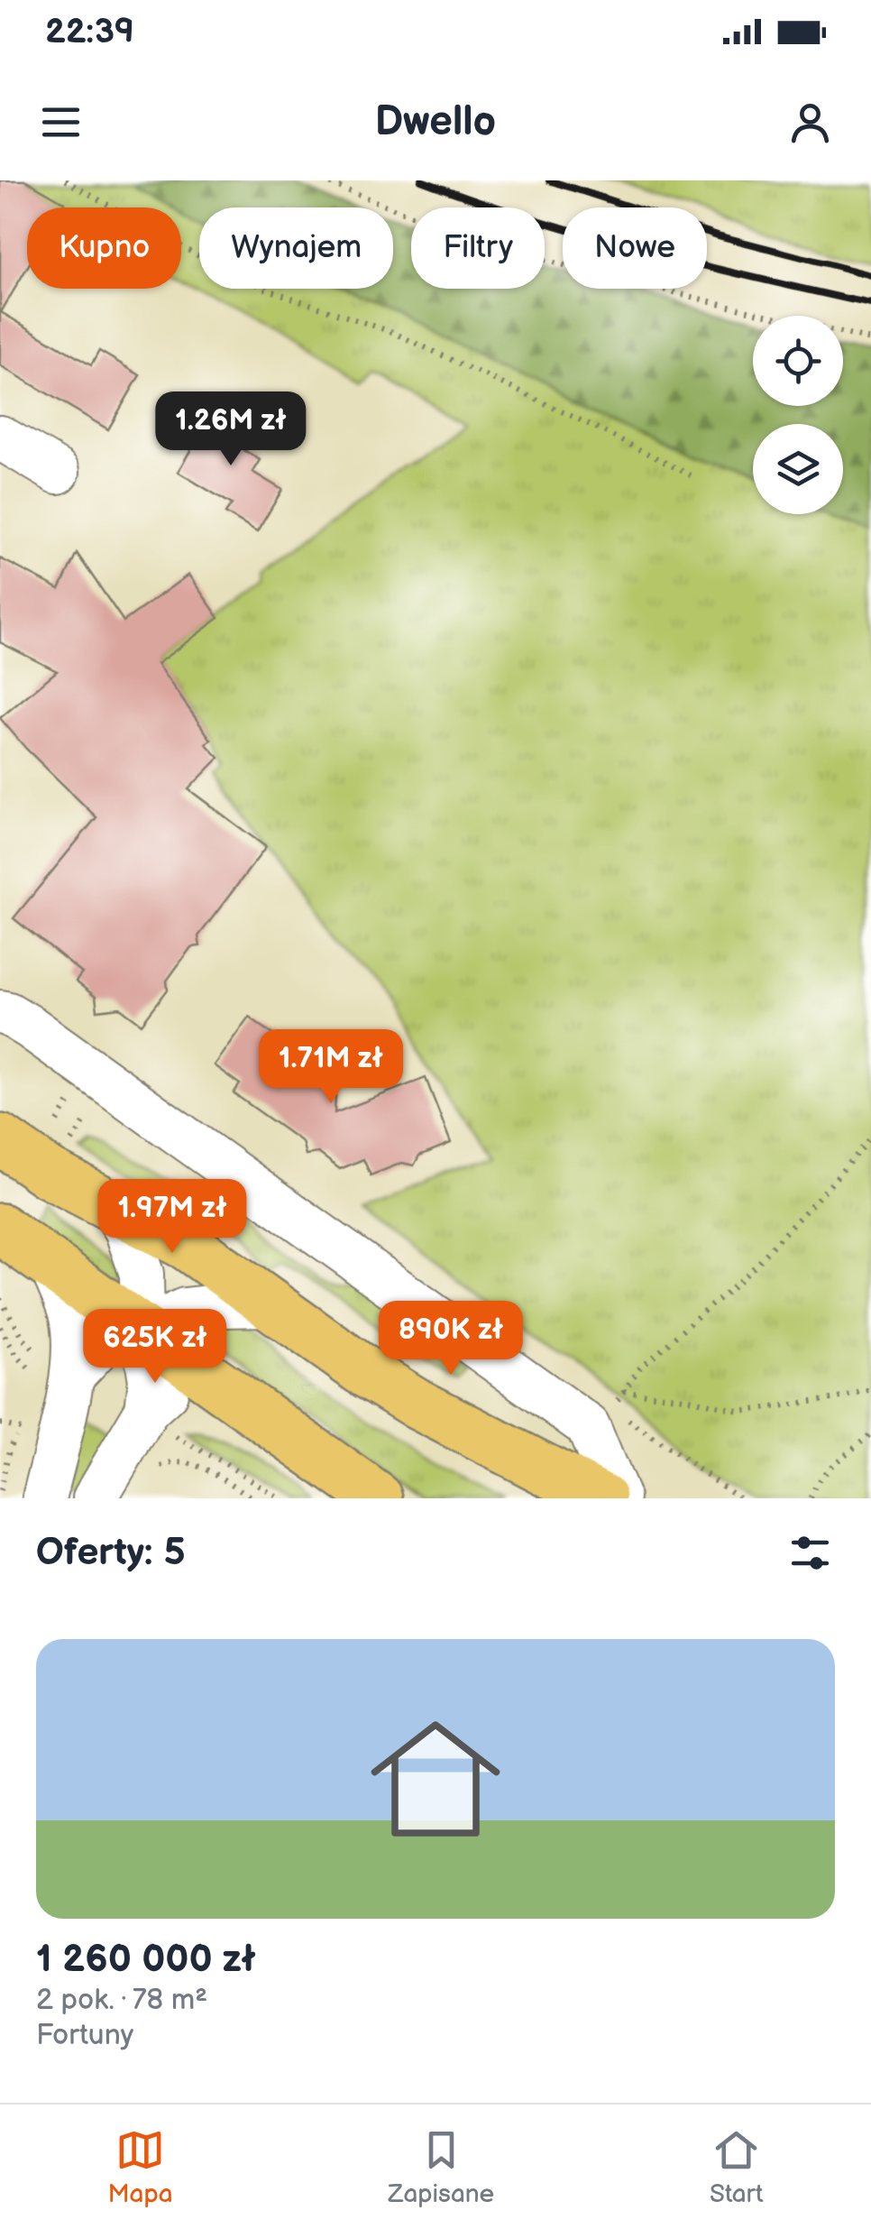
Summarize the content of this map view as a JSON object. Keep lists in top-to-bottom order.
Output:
{
  "page": {
    "status": "22:39",
    "header": "Dwello",
    "chip": [
      "Kupno",
      "Wynajem",
      "Filtry",
      "Nowe"
    ],
    "price": [
      "1.26M zł",
      "1.71M zł",
      "1.97M zł",
      "890K zł",
      "625K zł"
    ],
    "heading": "Oferty: 5",
    "list": [
      {
        "name": "1 260 000 zł",
        "note": "2 pok. · 78 m² · Fortuny"
      }
    ],
    "tabs": ["Mapa", "Zapisane", "Start"]
  }
}
